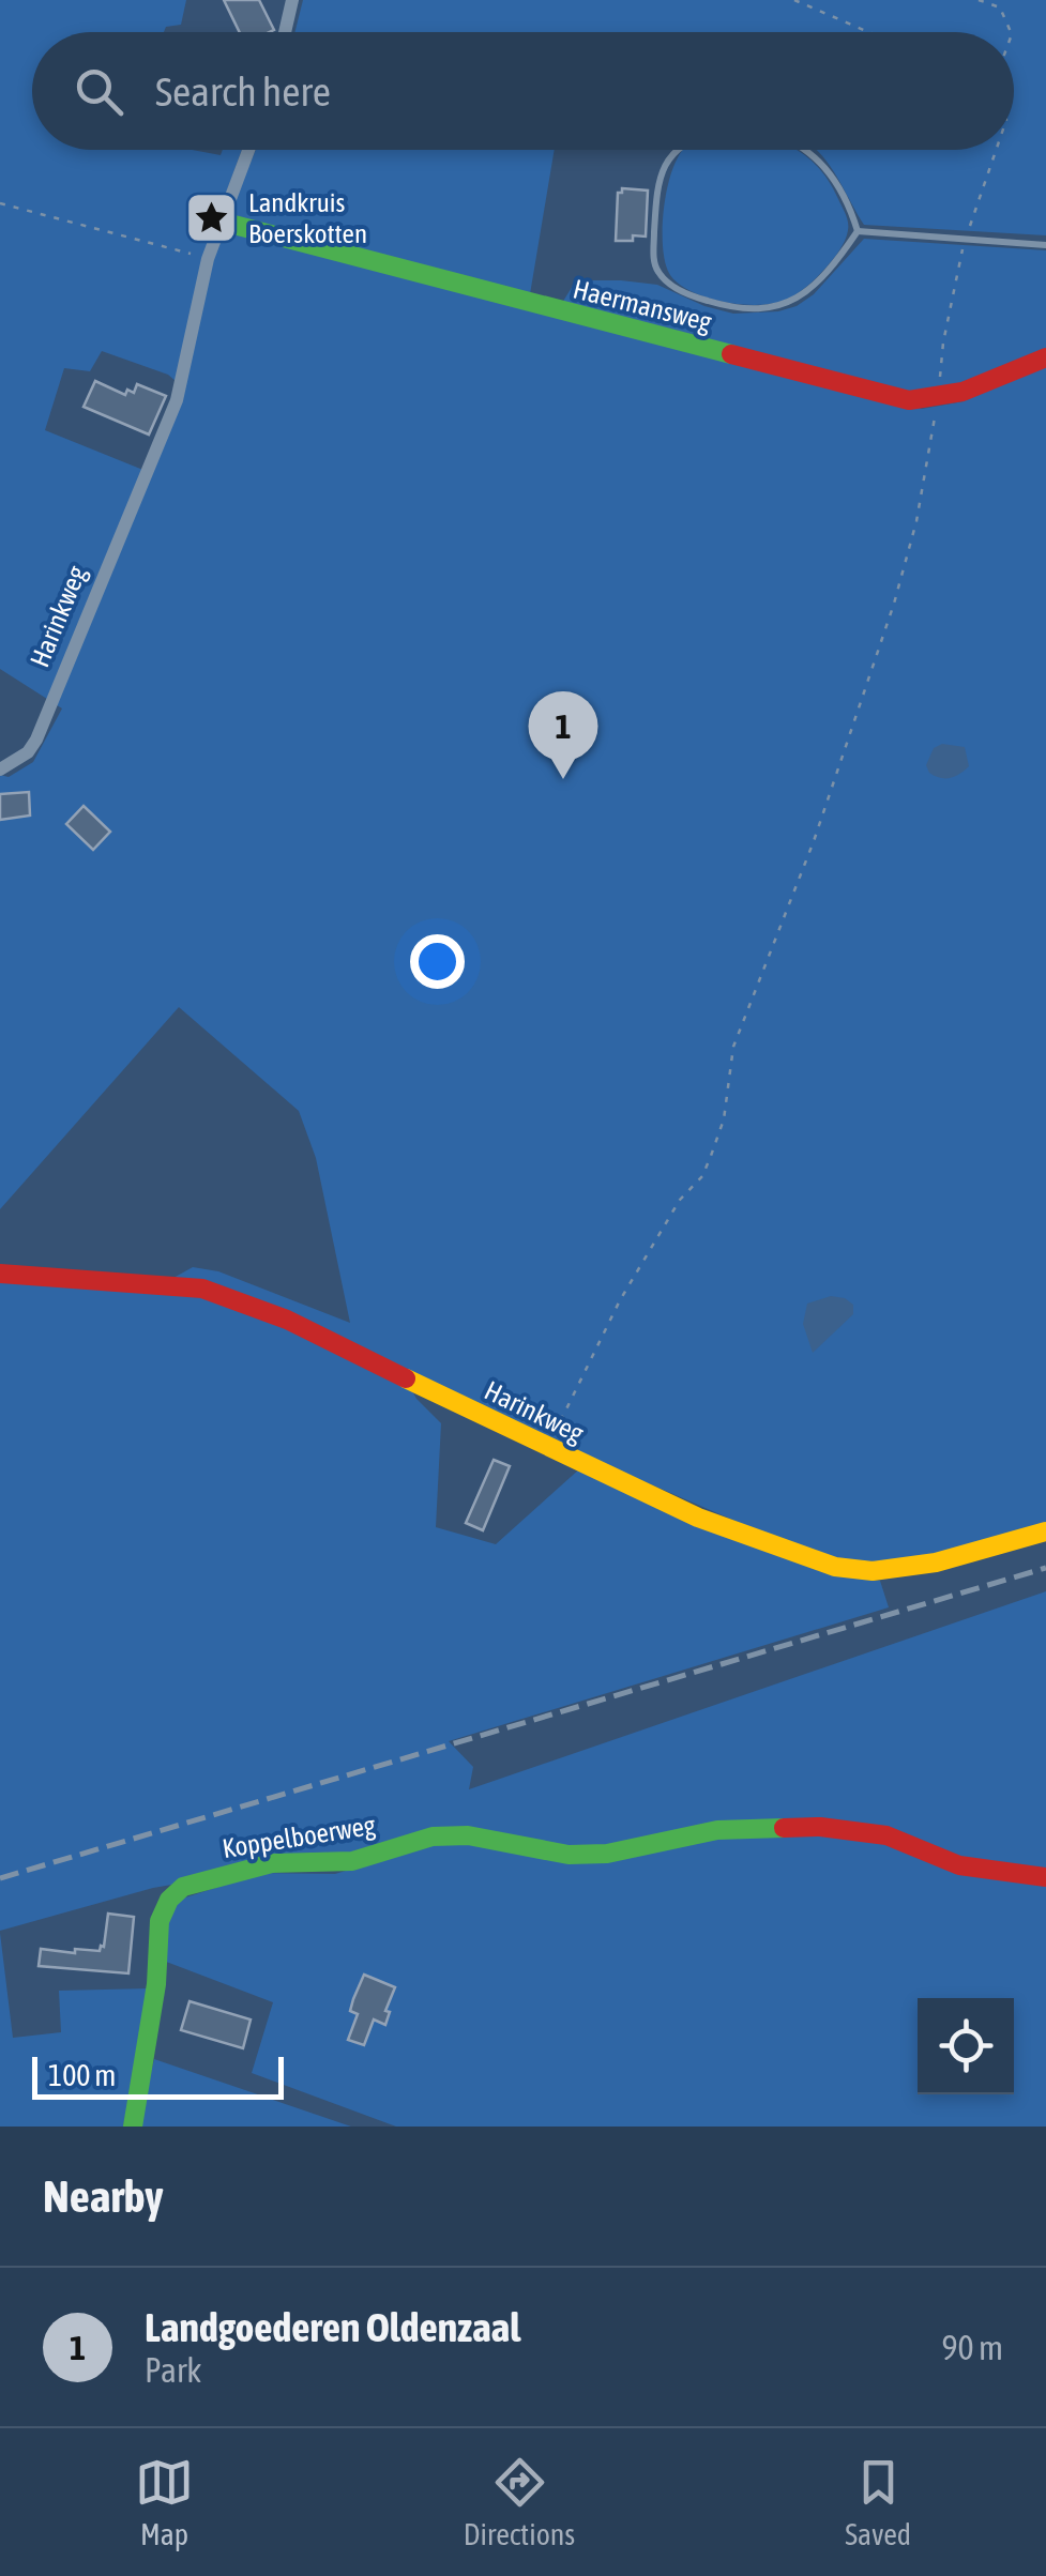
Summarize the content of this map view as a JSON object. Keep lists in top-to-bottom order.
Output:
{
  "streets": {
    "street": ["Haermansweg", "Harinkweg", "Koppelboerweg"]
  },
  "places": {
    "place": ["Landkruis Boerskotten"]
  },
  "scale_bar": "100 m",
  "page": {
    "search": "Search here",
    "pins": "1",
    "scale": "100 m",
    "heading": "Nearby",
    "list": [
      {
        "mark": "1",
        "name": "Landgoederen Oldenzaal",
        "note": "Park",
        "value": "90 m"
      }
    ],
    "nav": ["Map", "Directions", "Saved"]
  }
}
